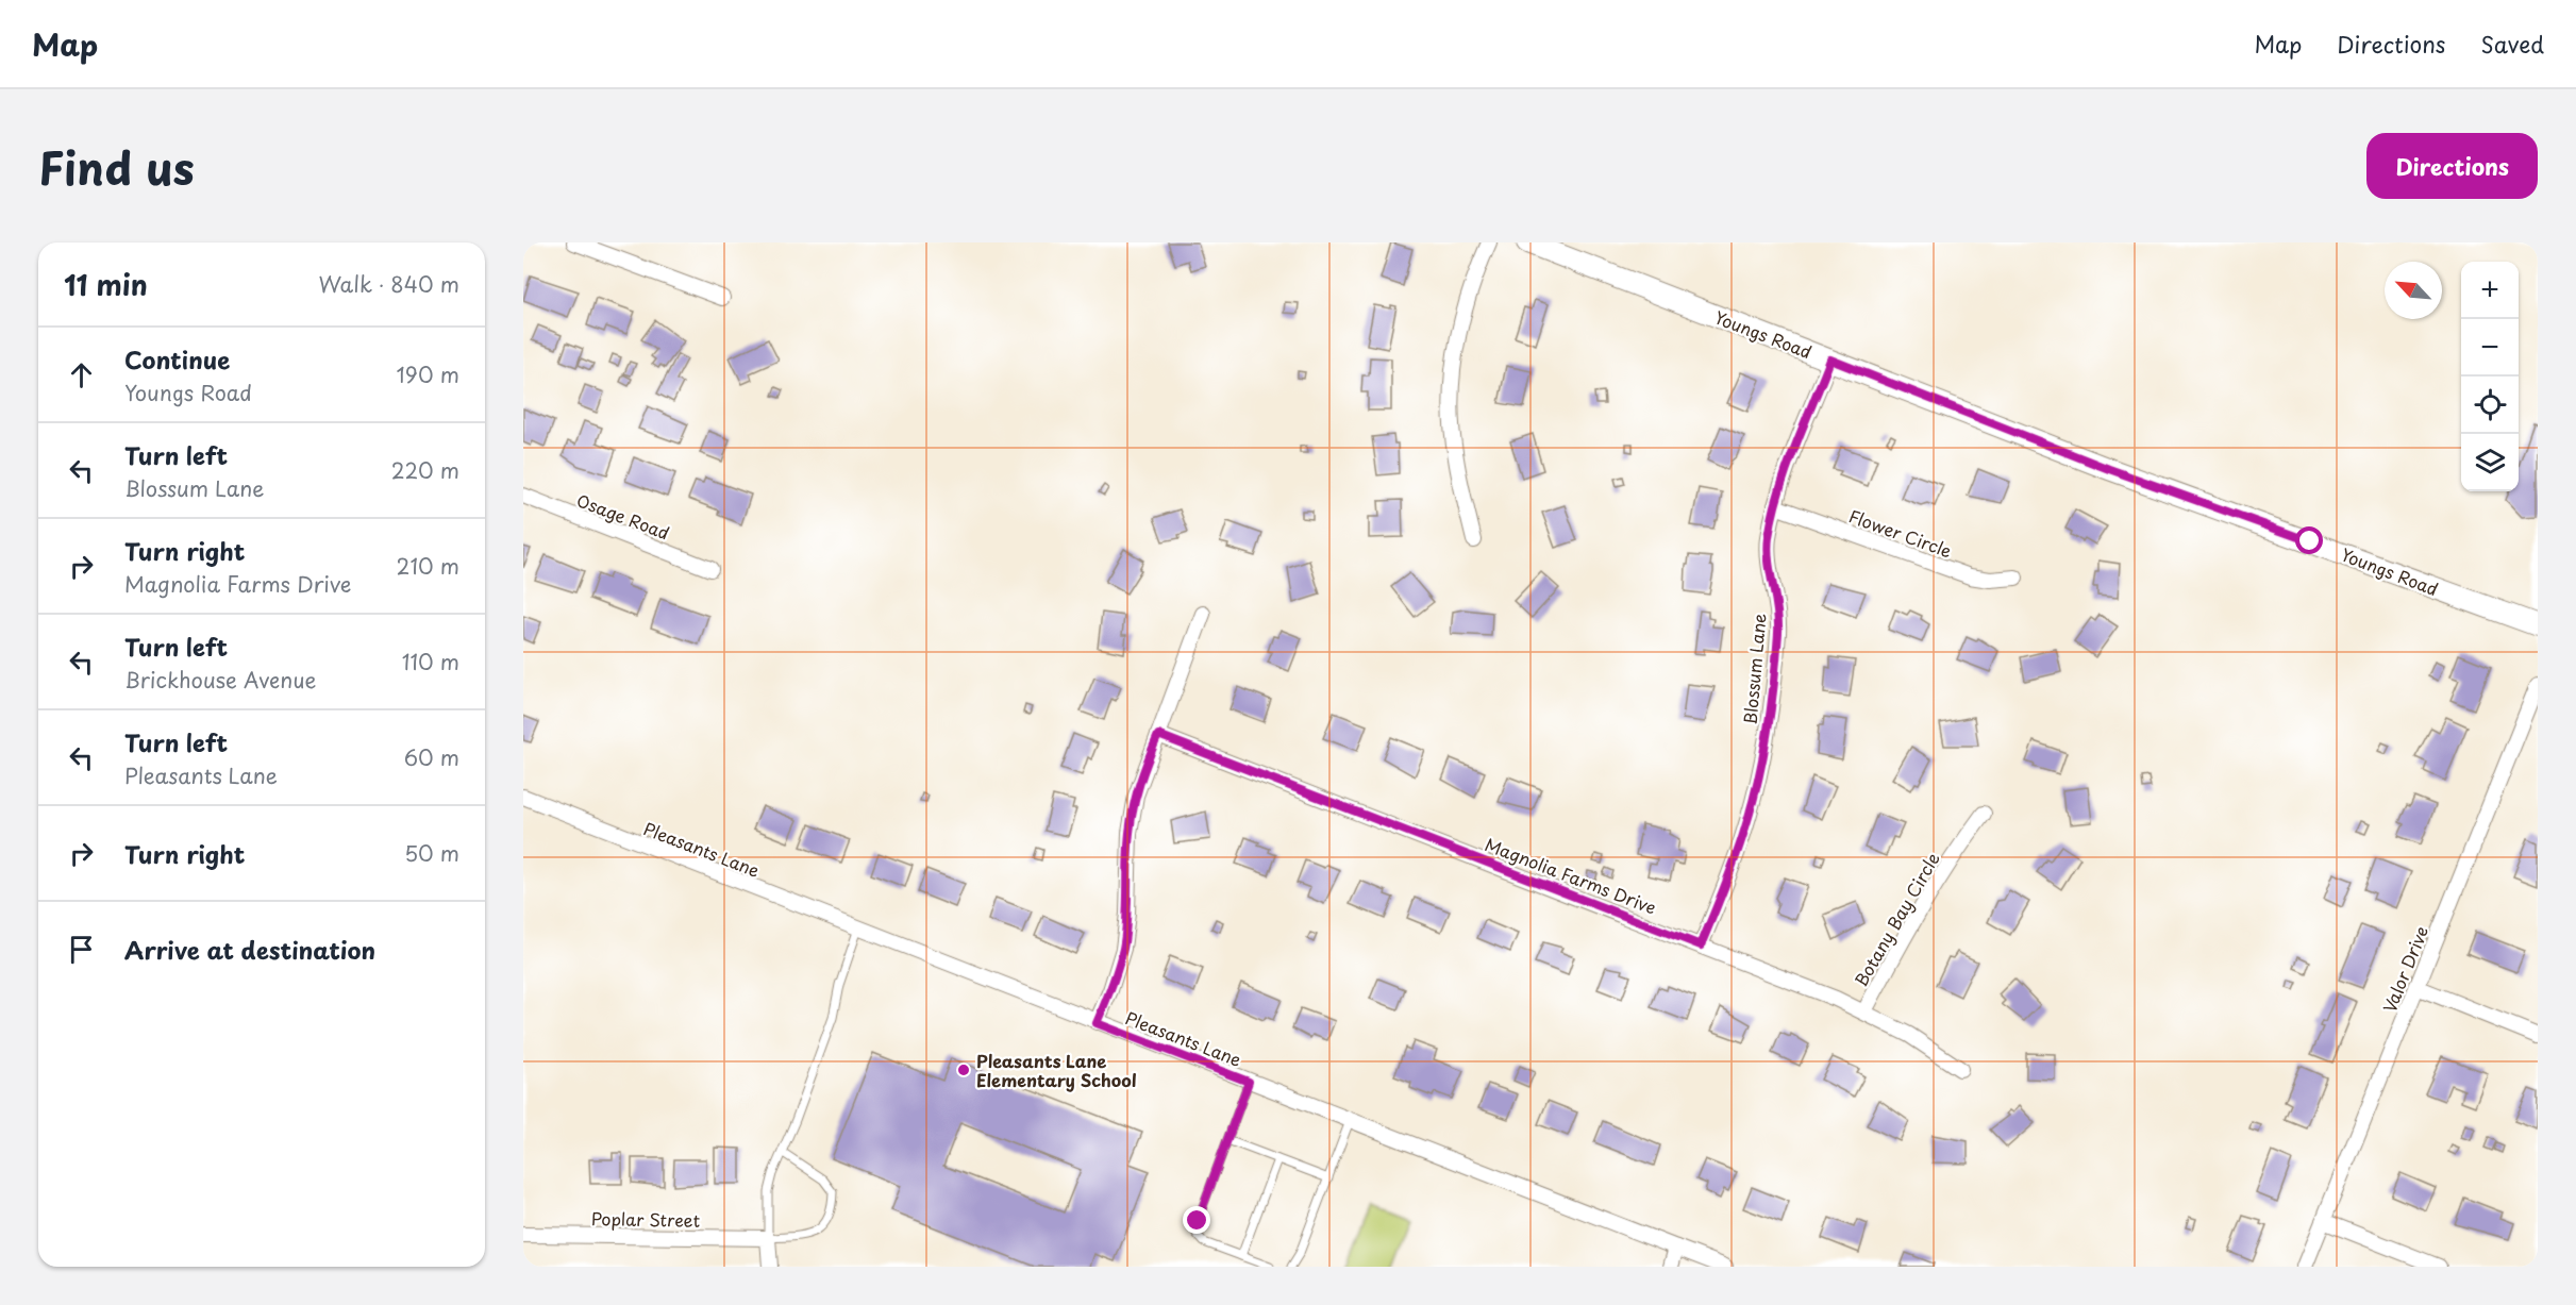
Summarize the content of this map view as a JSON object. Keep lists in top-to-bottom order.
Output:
{
  "streets": {
    "street": [
      "Youngs Road",
      "Osage Road",
      "Flower Circle",
      "Blossum Lane",
      "Pleasants Lane",
      "Magnolia Farms Drive",
      "Botany Bay Circle",
      "Valor Drive",
      "Poplar Street"
    ]
  },
  "crossings": [
    ["Youngs Road", "Blossum Lane"],
    ["Flower Circle", "Blossum Lane"],
    ["Blossum Lane", "Magnolia Farms Drive"],
    ["Magnolia Farms Drive", "Botany Bay Circle"]
  ],
  "places": ["Pleasants Lane Elementary School"],
  "north": "top left",
  "page": {
    "header": "Map",
    "nav": ["Map", "Directions", "Saved"],
    "title": "Find us",
    "buttons": "Directions",
    "heading": ["11 min", "Walk · 840 m"],
    "map_buttons": ["+", "−"],
    "list": [
      ["Continue", "Youngs Road", "190 m"],
      ["Turn left", "Blossum Lane", "220 m"],
      ["Turn right", "Magnolia Farms Drive", "210 m"],
      ["Turn left", "Brickhouse Avenue", "110 m"],
      ["Turn left", "Pleasants Lane", "60 m"],
      ["Turn right", "50 m"],
      "Arrive at destination"
    ]
  }
}
